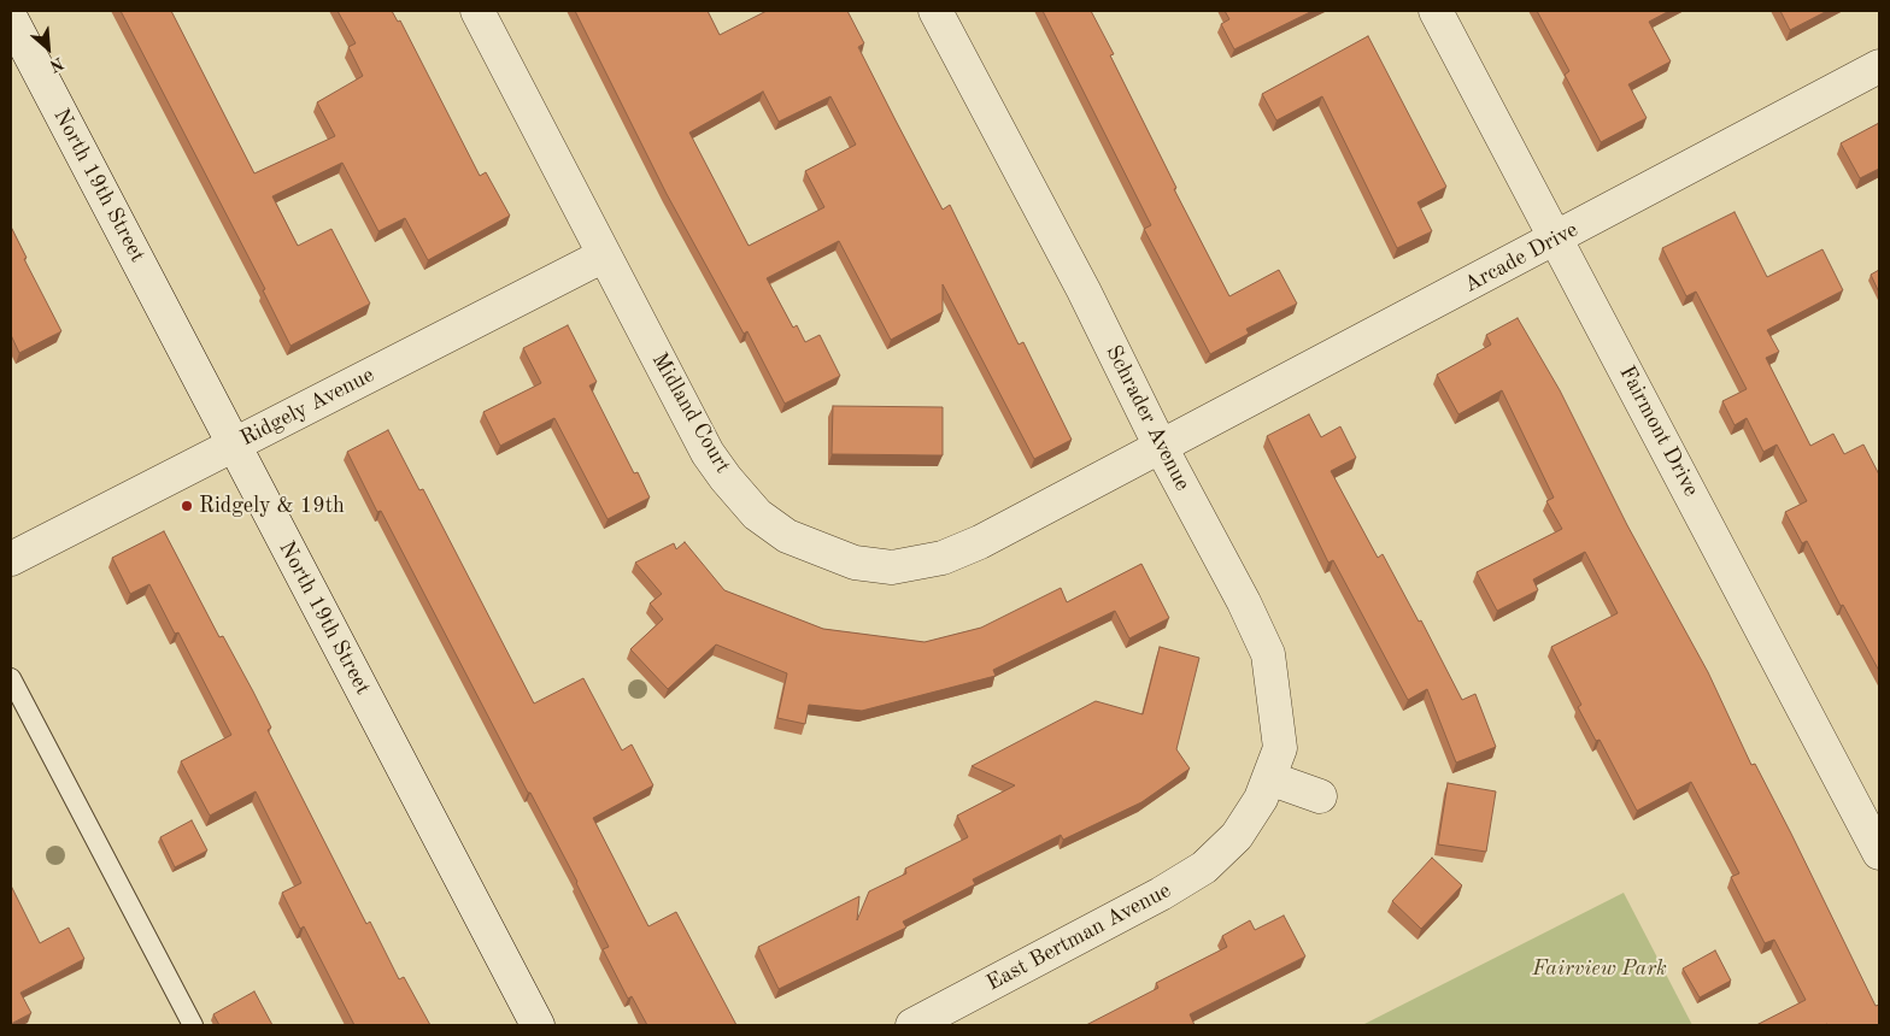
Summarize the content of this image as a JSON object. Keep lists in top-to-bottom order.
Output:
{
  "streets": {
    "street": [
      "North 19th Street",
      "Arcade Drive",
      "Ridgely Avenue",
      "Midland Court",
      "Schrader Avenue",
      "Fairmont Drive",
      "East Bertman Avenue"
    ]
  },
  "crossings": [
    ["North 19th Street", "Ridgely Avenue"],
    ["Arcade Drive", "Midland Court"],
    ["Arcade Drive", "Schrader Avenue"],
    ["Arcade Drive", "Fairmont Drive"],
    ["Ridgely Avenue", "Midland Court"],
    ["Midland Court", "Schrader Avenue"],
    ["Schrader Avenue", "East Bertman Avenue"]
  ],
  "parks": ["Fairview Park"],
  "places": ["Ridgely & 19th"],
  "north": "bottom right"
}
